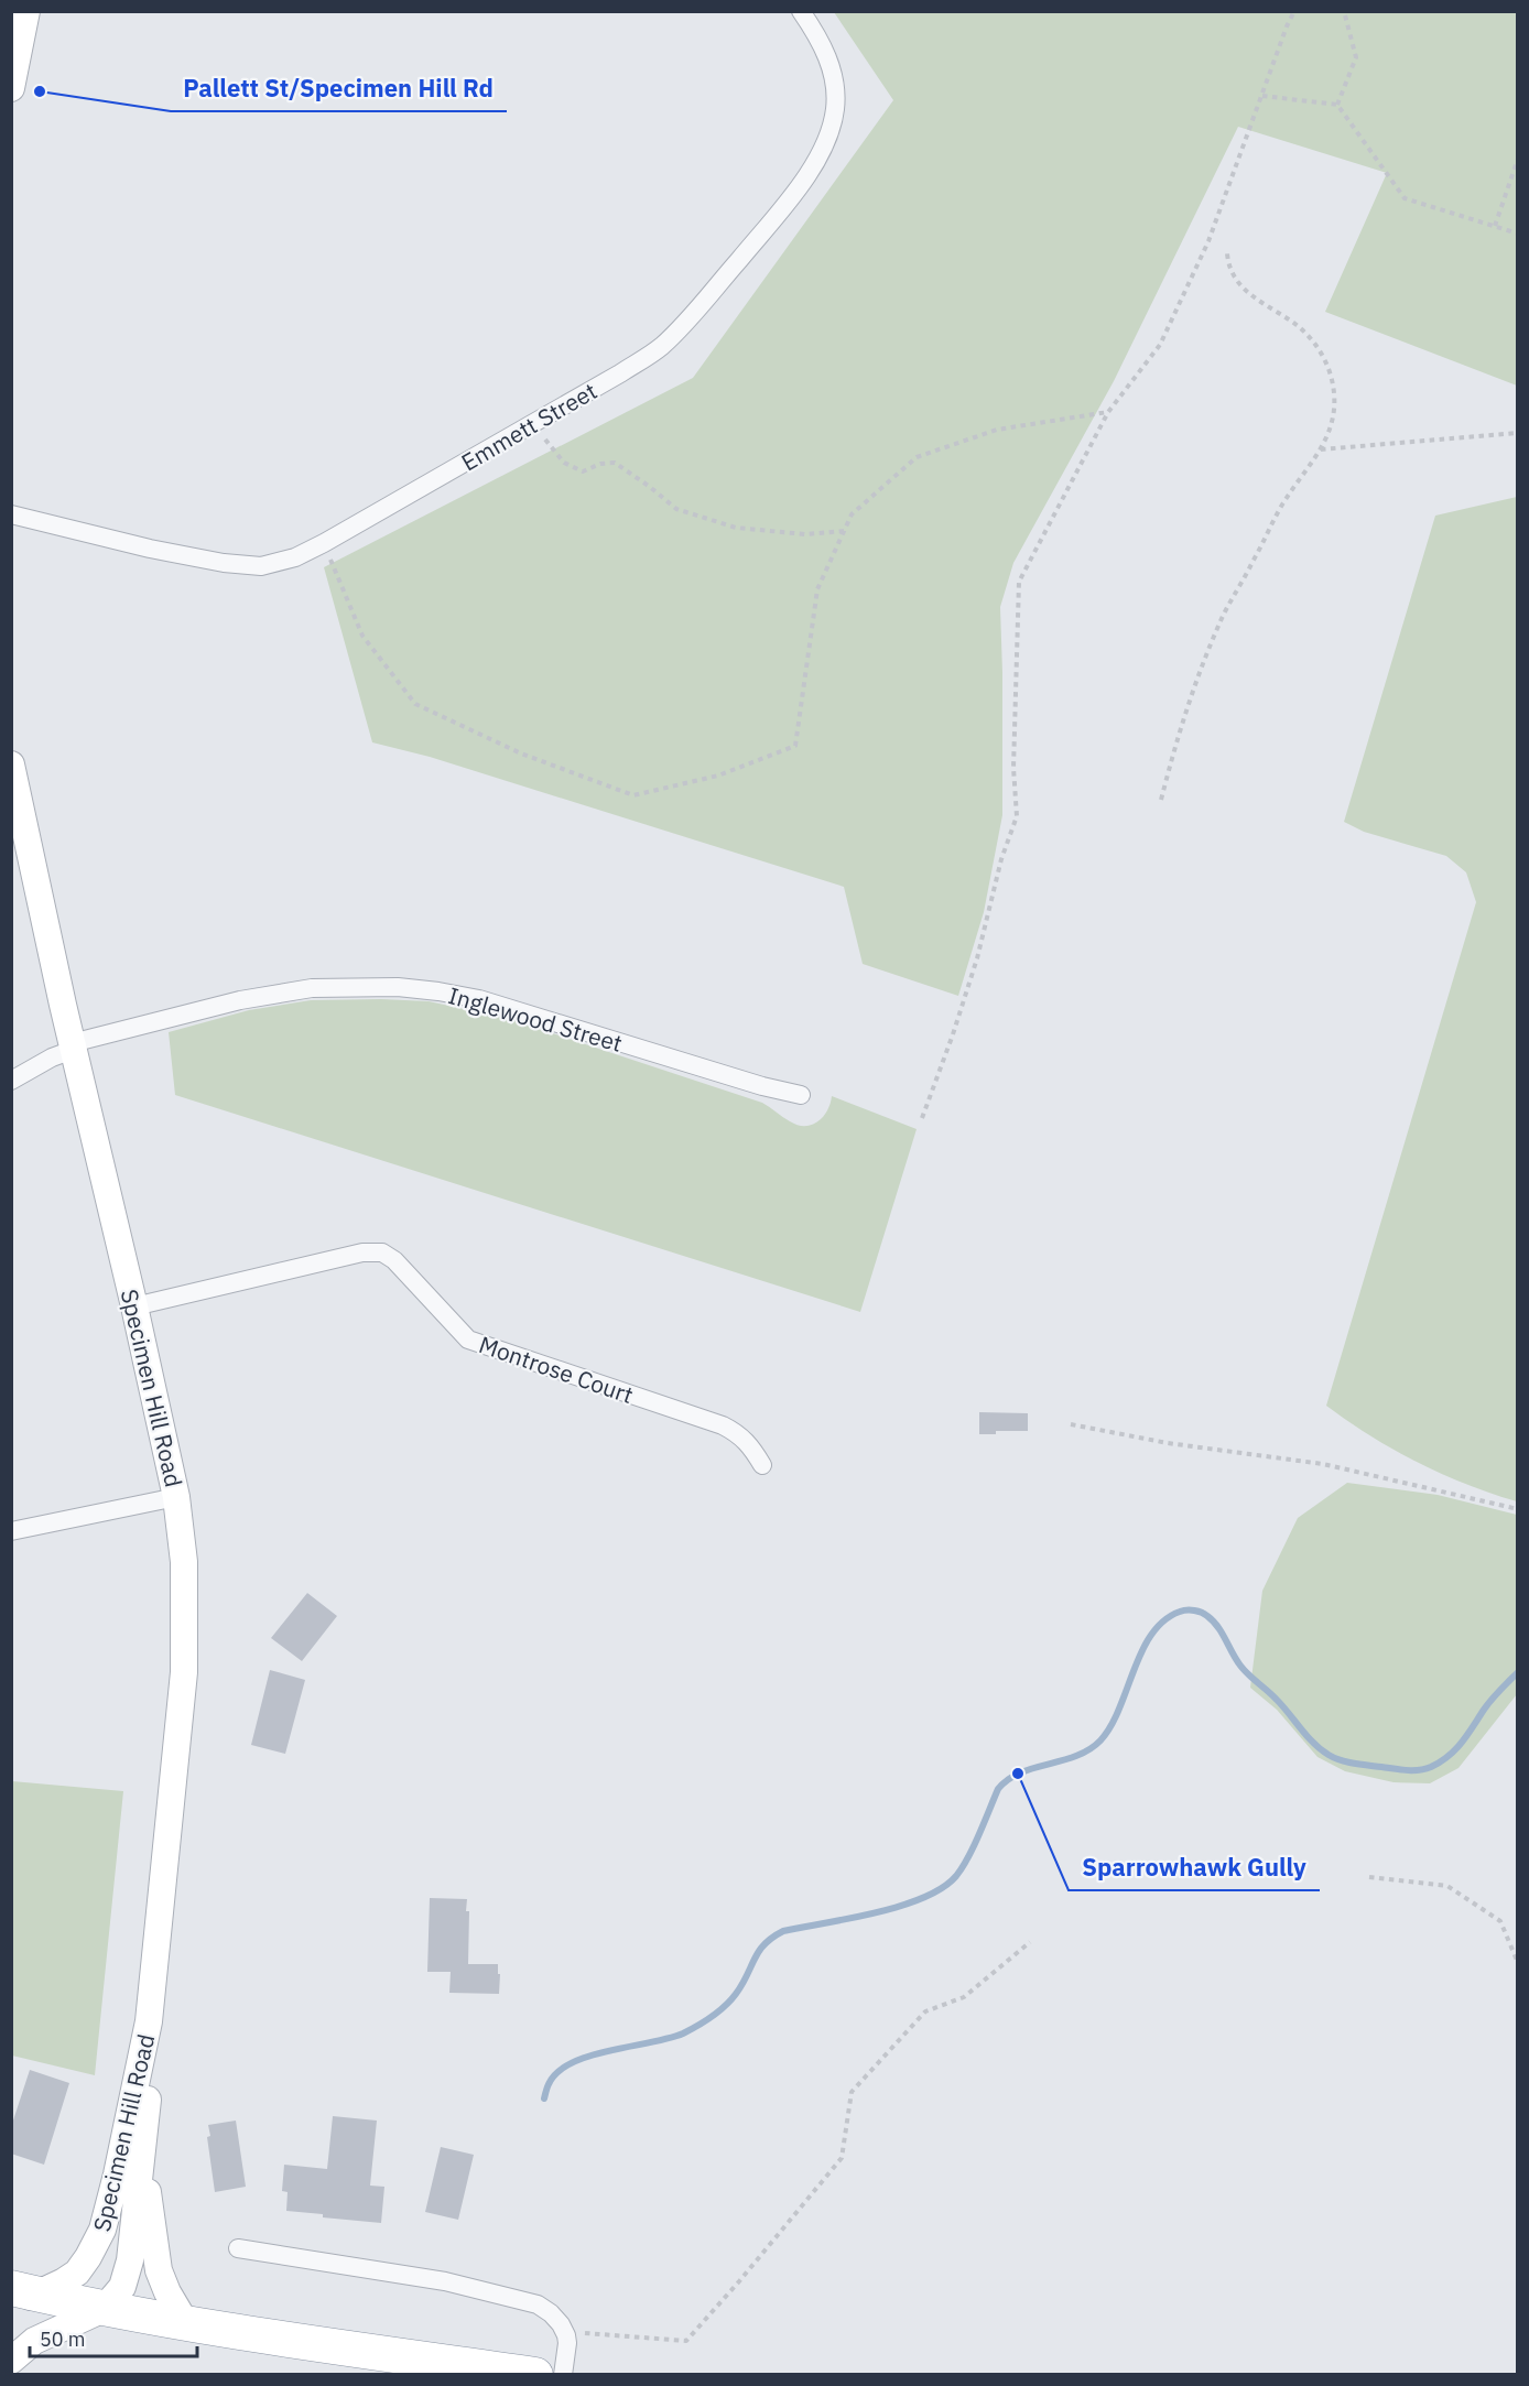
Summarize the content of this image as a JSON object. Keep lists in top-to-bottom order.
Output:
{
  "streets": {
    "main road": ["Specimen Hill Road"],
    "street": ["Emmett Street", "Inglewood Street", "Montrose Court"]
  },
  "crossings": [
    ["Inglewood Street", "Specimen Hill Road"],
    ["Montrose Court", "Specimen Hill Road"]
  ],
  "places": ["Pallett St/Specimen Hill Rd", "Sparrowhawk Gully"],
  "scale_bar": "50 m"
}
